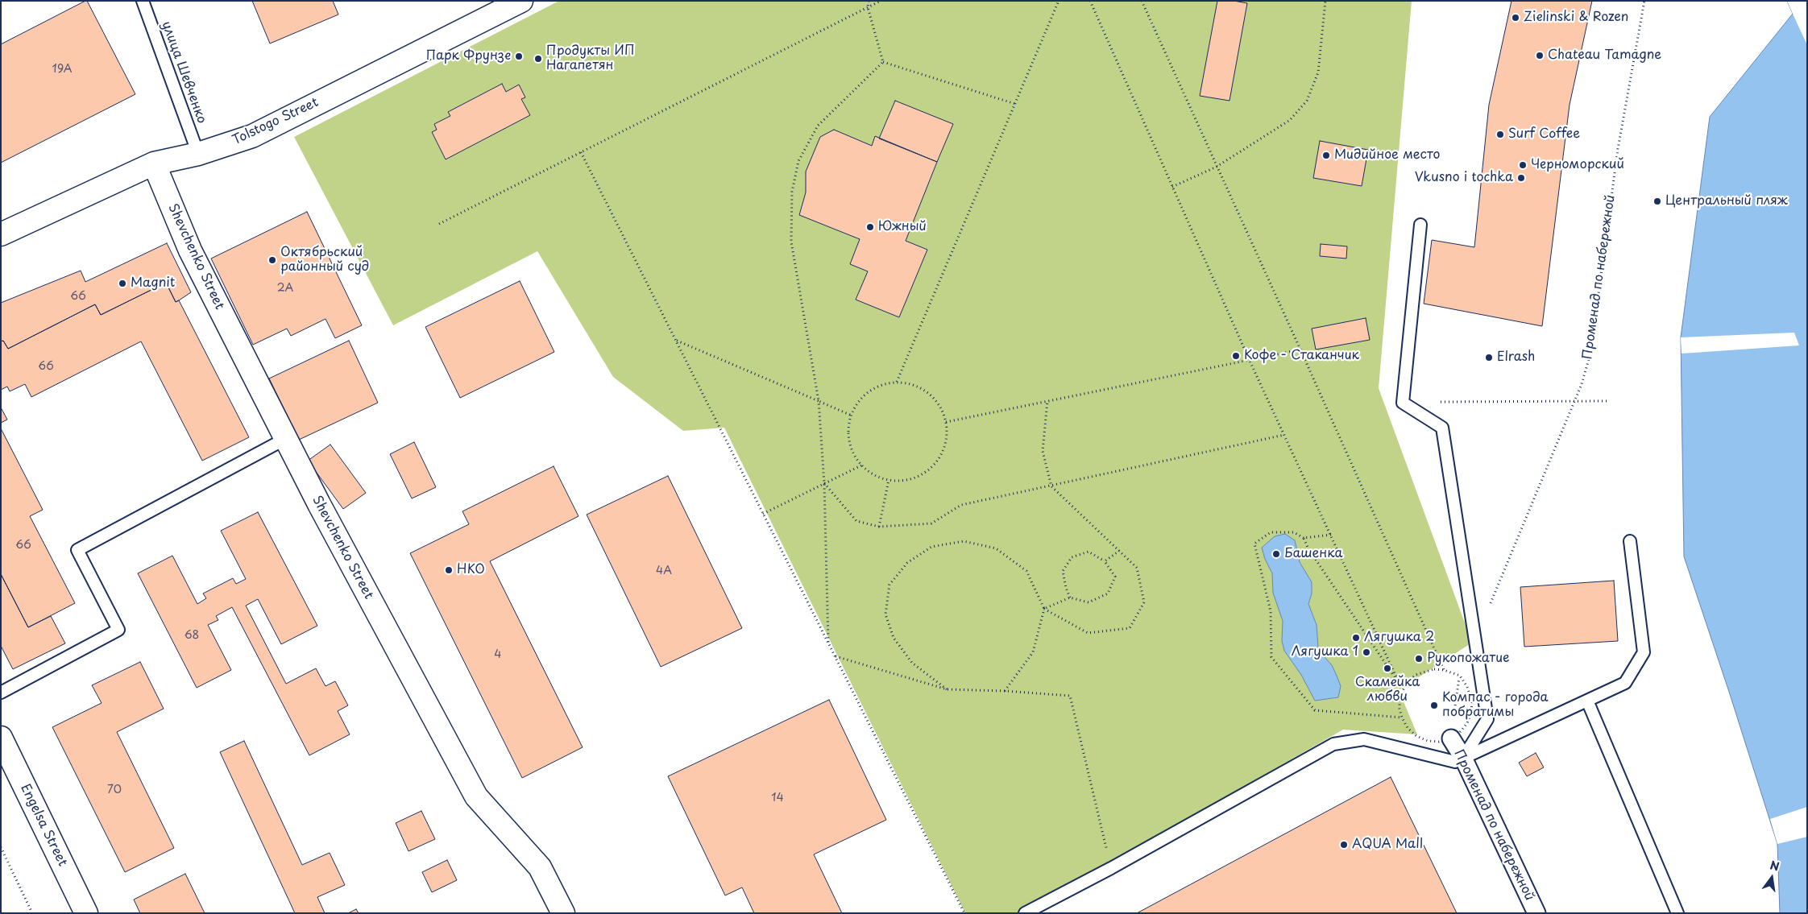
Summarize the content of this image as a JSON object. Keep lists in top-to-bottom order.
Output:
{
  "streets": {
    "street": [
      "Tolstogo Street",
      "Shevchenko Street",
      "Променад по набережной",
      "Engelsa Street"
    ],
    "lane": ["улица Шевченко"]
  },
  "crossings": [
    ["улица Шевченко", "Tolstogo Street"],
    ["Tolstogo Street", "Shevchenko Street"]
  ],
  "places": [
    "Zielinski & Rozen",
    "Chateau Tamagne",
    "Парк Фрунзе",
    "Продукты ИП Нагапетян",
    "Surf Coffee",
    "Мидийное место",
    "Черноморский",
    "Vkusno i tochka",
    "Центральный пляж",
    "Южный",
    "Октябрьский районный суд",
    "Magnit",
    "Кофе - Стаканчик",
    "Elrash",
    "Башенка",
    "НКО",
    "Лягушка 2",
    "Лягушка 1",
    "Рукопожатие",
    "Скамейка любви",
    "Компас - города побратимы",
    "AQUA Mall"
  ],
  "house_numbers": [
    "19А",
    "2А",
    "66",
    "66",
    "66",
    "4А",
    "68",
    "4",
    "70",
    "14"
  ],
  "north": "top"
}
